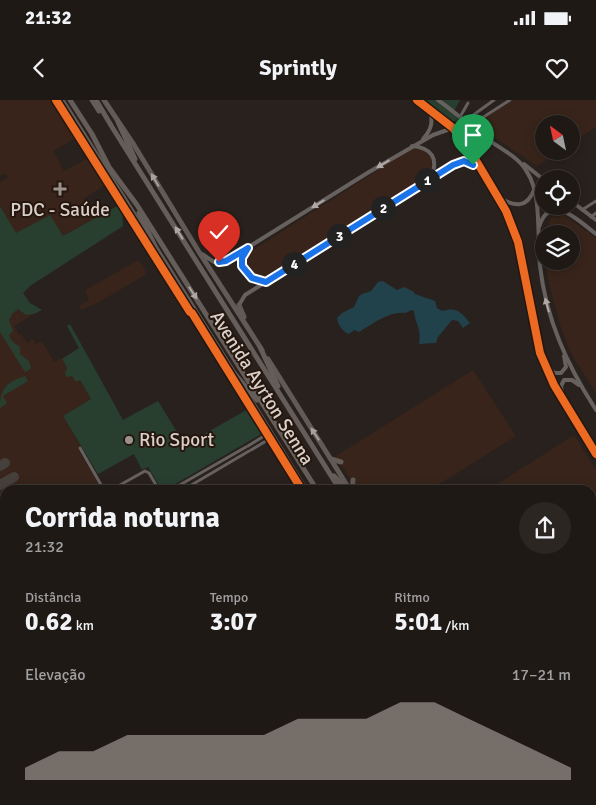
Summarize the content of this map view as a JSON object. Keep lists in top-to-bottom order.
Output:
{
  "streets": {
    "highway": ["Avenida Ayrton Senna"]
  },
  "places": {
    "health": ["PDC - Saúde"],
    "other": ["Rio Sport"]
  },
  "north": "top left",
  "page": {
    "status": "21:32",
    "header": "Sprintly",
    "pins": [
      "1",
      "2",
      "3",
      "4"
    ],
    "heading": ["Corrida noturna", "21:32"],
    "stats": [
      ["Distância", "0.62 km"],
      ["Tempo", "3:07"],
      ["Ritmo", "5:01 /km"]
    ],
    "chart": ["Elevação", "17–21 m"]
  }
}
